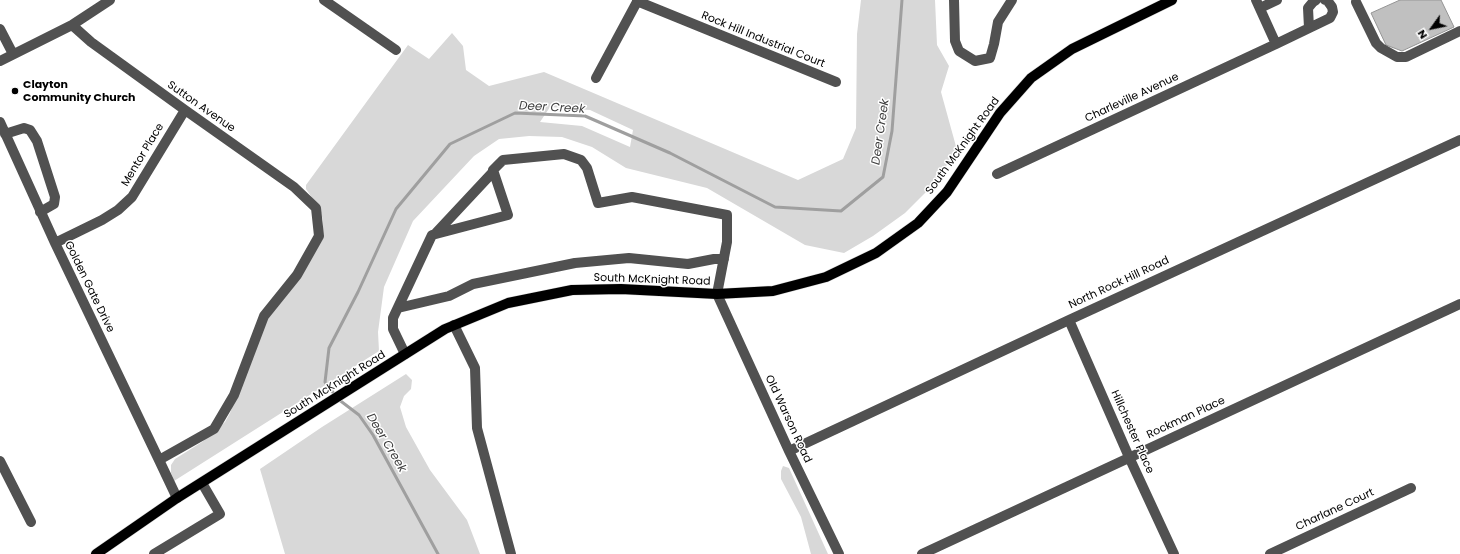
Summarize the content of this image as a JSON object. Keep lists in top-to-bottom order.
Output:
{
  "streets": {
    "main road": ["South McKnight Road"],
    "street": [
      "Rock Hill Industrial Court",
      "Charleville Avenue",
      "Sutton Avenue",
      "Mentor Place",
      "North Rock Hill Road",
      "Golden Gate Drive",
      "Rockman Place",
      "Old Warson Road",
      "Hillchester Place",
      "Charlane Court"
    ]
  },
  "crossings": [
    ["Sutton Avenue", "Mentor Place"],
    ["Sutton Avenue", "Golden Gate Drive"],
    ["South McKnight Road", "Golden Gate Drive"],
    ["South McKnight Road", "Old Warson Road"],
    ["Mentor Place", "Golden Gate Drive"],
    ["North Rock Hill Road", "Old Warson Road"],
    ["North Rock Hill Road", "Hillchester Place"],
    ["Rockman Place", "Hillchester Place"]
  ],
  "water": ["Deer Creek"],
  "places": ["Clayton Community Church"],
  "north": "bottom left"
}
